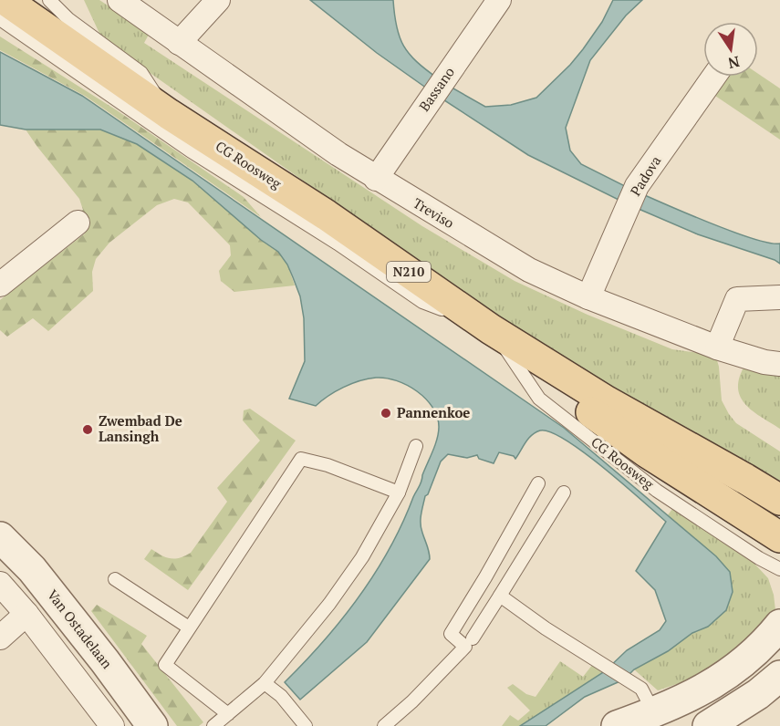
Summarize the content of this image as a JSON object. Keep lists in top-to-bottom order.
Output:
{
  "streets": {
    "main road": ["CG Roosweg", "N210"],
    "street": [
      "Bassano",
      "Padova",
      "Treviso",
      "Van Ostadelaan"
    ]
  },
  "crossings": [
    ["Bassano", "Treviso"],
    ["Padova", "Treviso"]
  ],
  "places": ["Pannenkoe", "Zwembad De Lansingh"],
  "north": "bottom"
}
